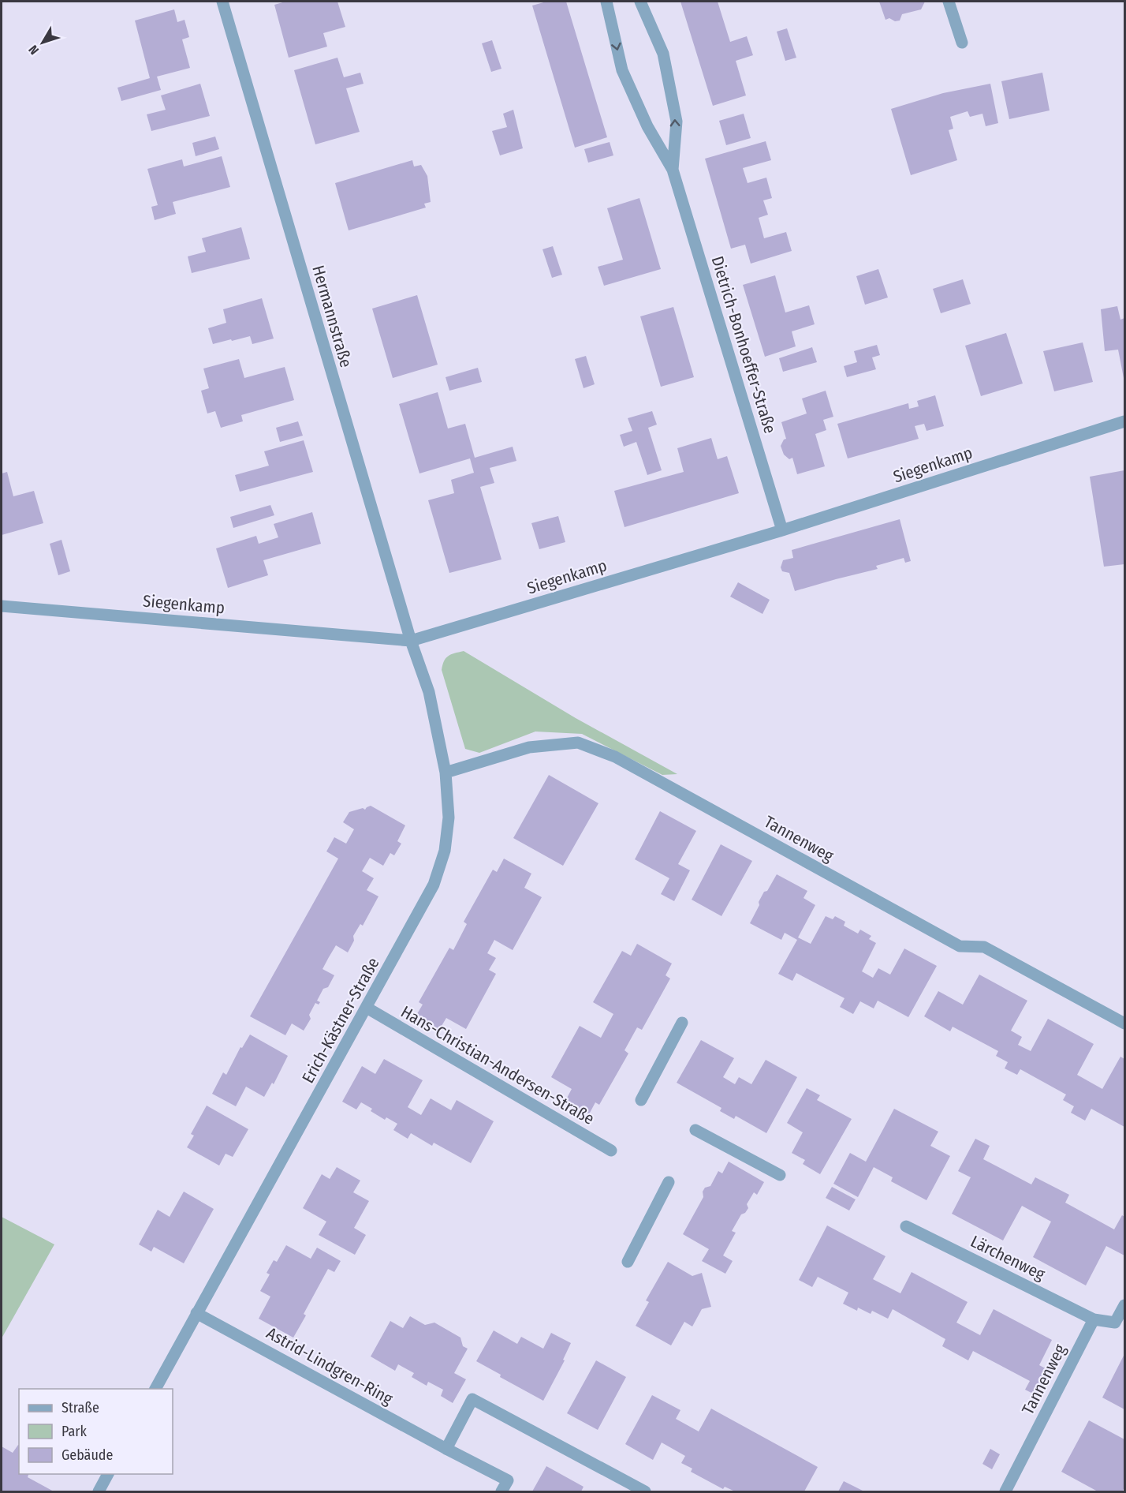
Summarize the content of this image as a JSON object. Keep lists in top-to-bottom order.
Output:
{
  "streets": {
    "street": [
      "Hermannstraße",
      "Dietrich-Bonhoeffer-Straße",
      "Siegenkamp",
      "Tannenweg",
      "Erich-Kästner-Straße",
      "Hans-Christian-Andersen-Straße",
      "Lärchenweg",
      "Astrid-Lindgren-Ring"
    ]
  },
  "crossings": [
    ["Hermannstraße", "Siegenkamp"],
    ["Hermannstraße", "Erich-Kästner-Straße"],
    ["Dietrich-Bonhoeffer-Straße", "Siegenkamp"],
    ["Siegenkamp", "Erich-Kästner-Straße"],
    ["Tannenweg", "Erich-Kästner-Straße"],
    ["Tannenweg", "Lärchenweg"],
    ["Erich-Kästner-Straße", "Hans-Christian-Andersen-Straße"],
    ["Erich-Kästner-Straße", "Astrid-Lindgren-Ring"]
  ],
  "legend": ["Straße", "Park", "Gebäude"],
  "north": "bottom left"
}
